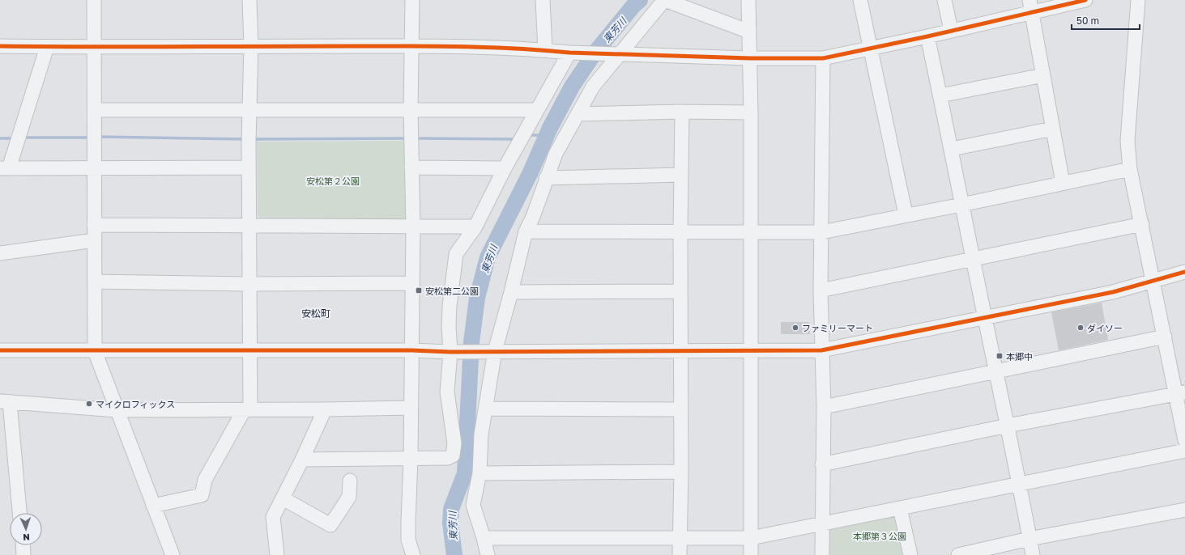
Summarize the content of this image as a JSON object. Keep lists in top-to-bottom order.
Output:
{
  "districts": ["安松町"],
  "water": ["東芳川"],
  "parks": ["安松第２公園", "本郷第３公園"],
  "places": {
    "transit": ["安松第二公園", "本郷中"],
    "other": ["ファミリーマート", "ダイソー", "マイクロフィックス"]
  },
  "scale_bar": "50 m",
  "north": "bottom"
}
